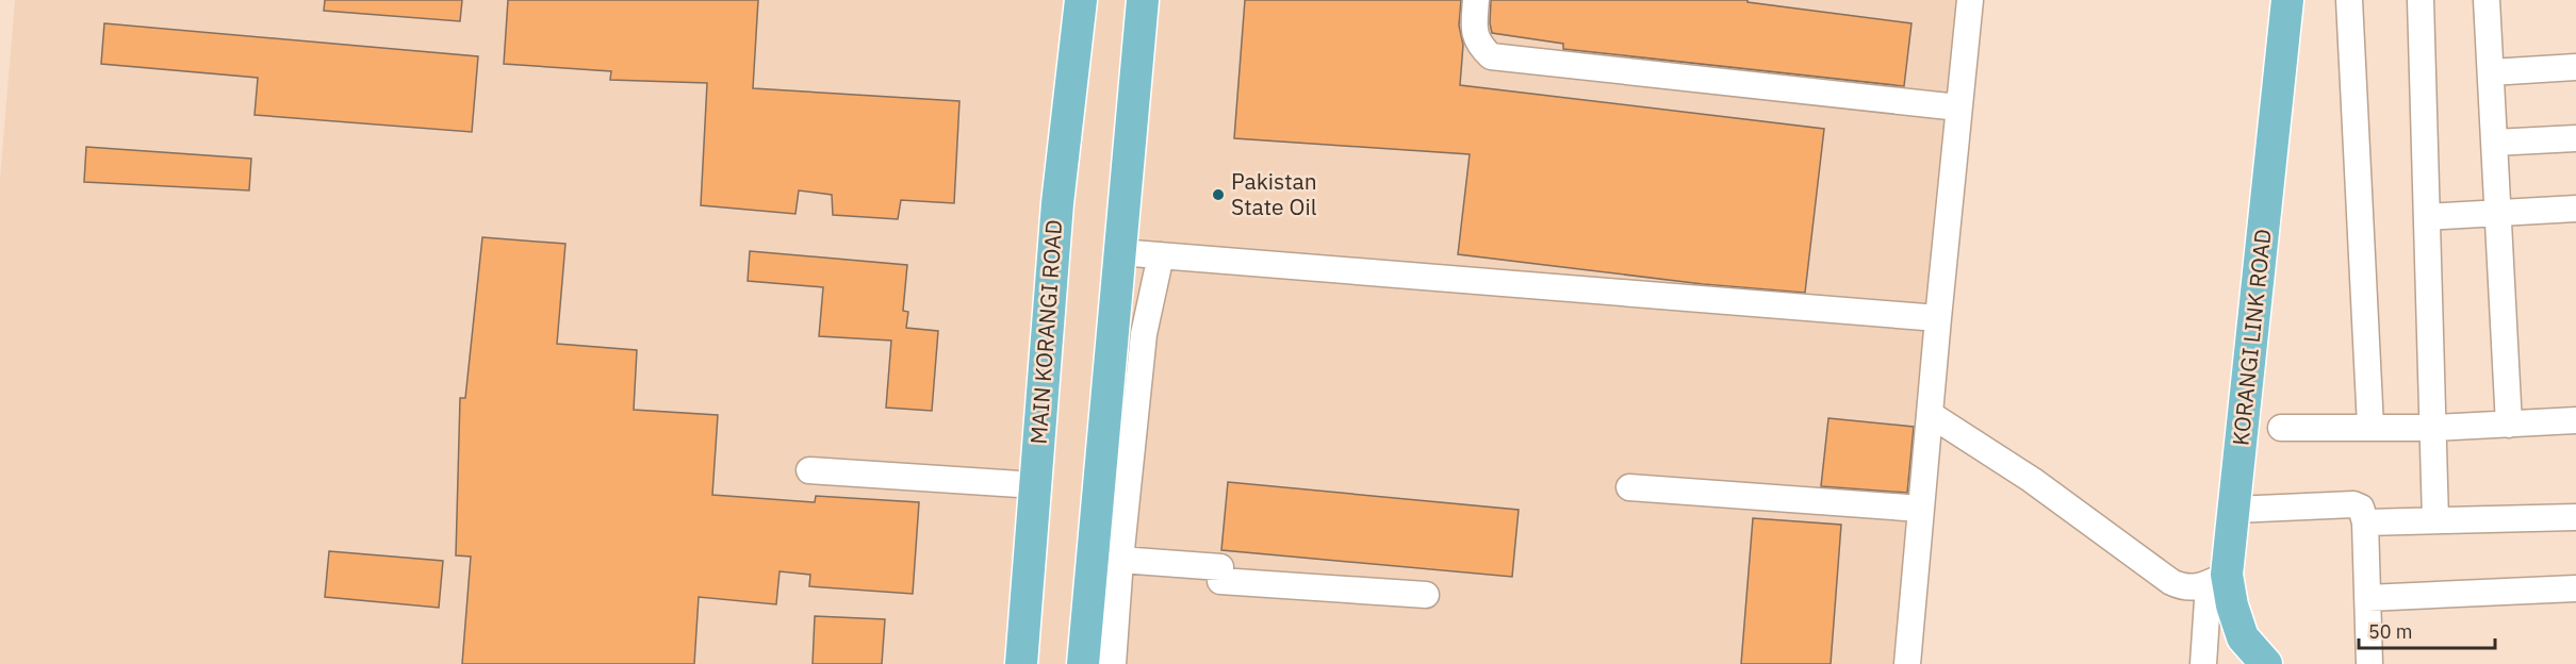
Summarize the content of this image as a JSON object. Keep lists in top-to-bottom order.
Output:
{
  "streets": {
    "main road": ["MAIN KORANGI ROAD", "KORANGI LINK ROAD"]
  },
  "places": ["Pakistan State Oil"],
  "scale_bar": "50 m"
}
